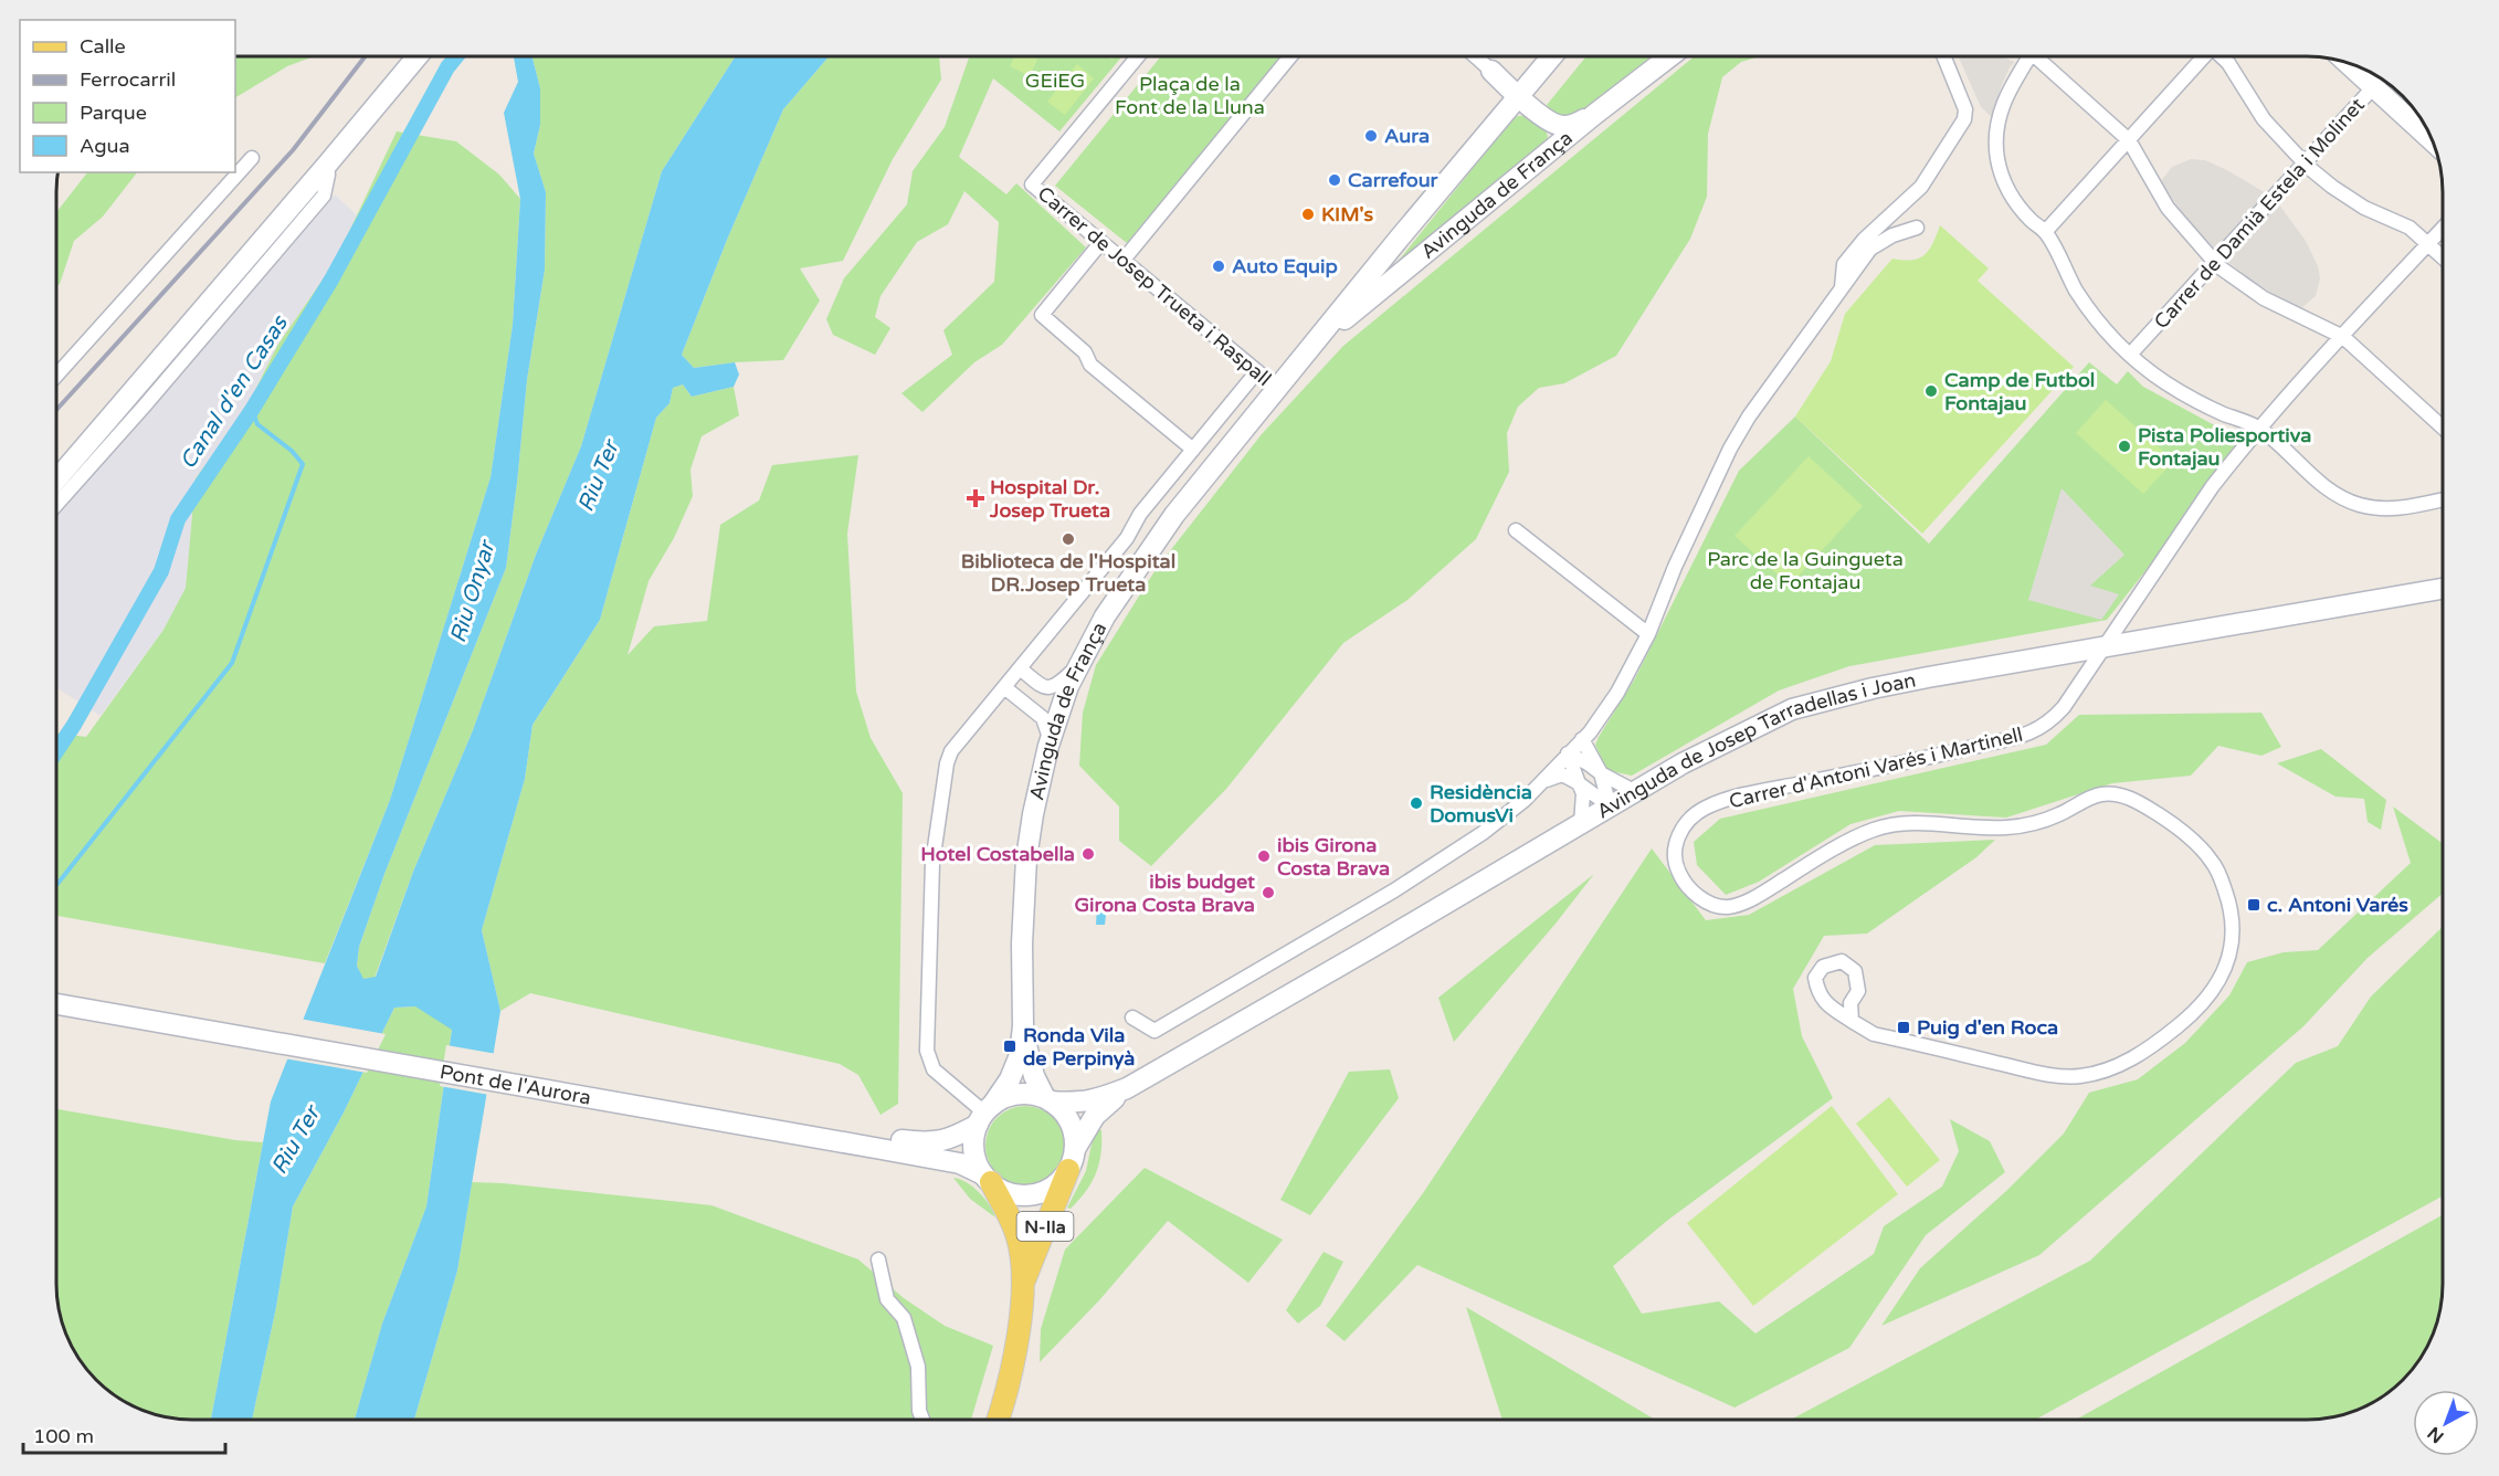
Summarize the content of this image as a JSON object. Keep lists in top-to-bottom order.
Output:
{
  "streets": {
    "main road": [
      "Avinguda de França",
      "Avinguda de Josep Tarradellas i Joan",
      "Pont de l'Aurora",
      "N-IIa"
    ],
    "street": ["Carrer de Damià Estela i Molinet", "Carrer de Josep Trueta i Raspall", "Carrer d'Antoni Varés i Martinell"]
  },
  "crossings": [
    ["Avinguda de França", "Carrer de Josep Trueta i Raspall"],
    ["Avinguda de França", "Avinguda de Josep Tarradellas i Joan"],
    ["Avinguda de França", "Pont de l'Aurora"],
    ["Avinguda de França", "N-IIa"],
    ["Avinguda de Josep Tarradellas i Joan", "Carrer d'Antoni Varés i Martinell"],
    ["Avinguda de Josep Tarradellas i Joan", "Pont de l'Aurora"],
    ["Avinguda de Josep Tarradellas i Joan", "N-IIa"],
    ["Pont de l'Aurora", "N-IIa"]
  ],
  "water": ["Canal d'en Casas", "Riu Ter", "Riu Onyar"],
  "parks": ["GEiEG", "Plaça de la Font de la Lluna", "Parc de la Guingueta de Fontajau"],
  "places": {
    "other": [
      "Aura",
      "Carrefour",
      "KIM's",
      "Auto Equip",
      "Camp de Futbol Fontajau",
      "Pista Poliesportiva Fontajau",
      "Biblioteca de l'Hospital DR.Josep Trueta",
      "Residència DomusVi",
      "Hotel Costabella",
      "ibis Girona Costa Brava",
      "ibis budget Girona Costa Brava"
    ],
    "health": ["Hospital Dr. Josep Trueta"],
    "transit": ["c. Antoni Varés", "Puig d'en Roca", "Ronda Vila de Perpinyà"]
  },
  "legend": [
    "Calle",
    "Ferrocarril",
    "Parque",
    "Agua"
  ],
  "scale_bar": "100 m",
  "north": "bottom left"
}
